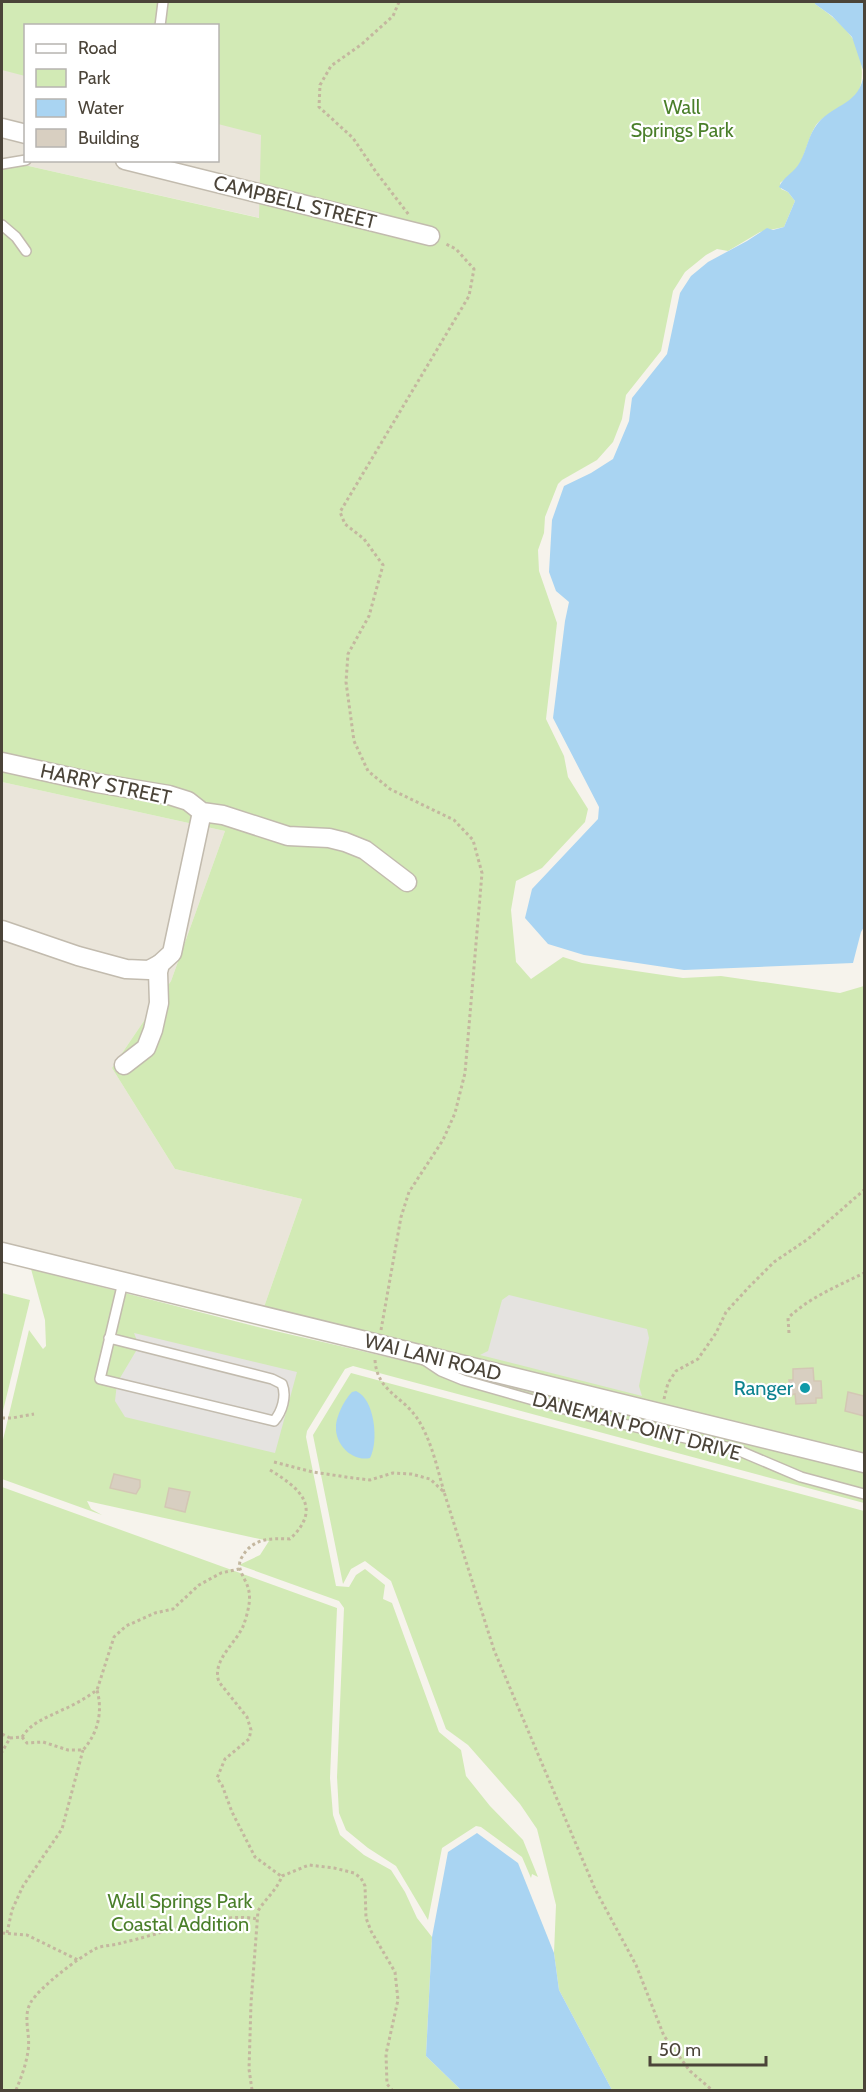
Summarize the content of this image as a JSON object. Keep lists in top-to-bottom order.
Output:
{
  "streets": {
    "street": ["CAMPBELL STREET", "HARRY STREET", "WAI LANI ROAD"],
    "lane": ["DANEMAN POINT DRIVE"]
  },
  "crossings": [
    ["WAI LANI ROAD", "DANEMAN POINT DRIVE"]
  ],
  "parks": ["Wall Springs Park", "Wall Springs Park Coastal Addition"],
  "places": ["Ranger"],
  "legend": [
    "Road",
    "Park",
    "Water",
    "Building"
  ],
  "scale_bar": "50 m"
}
